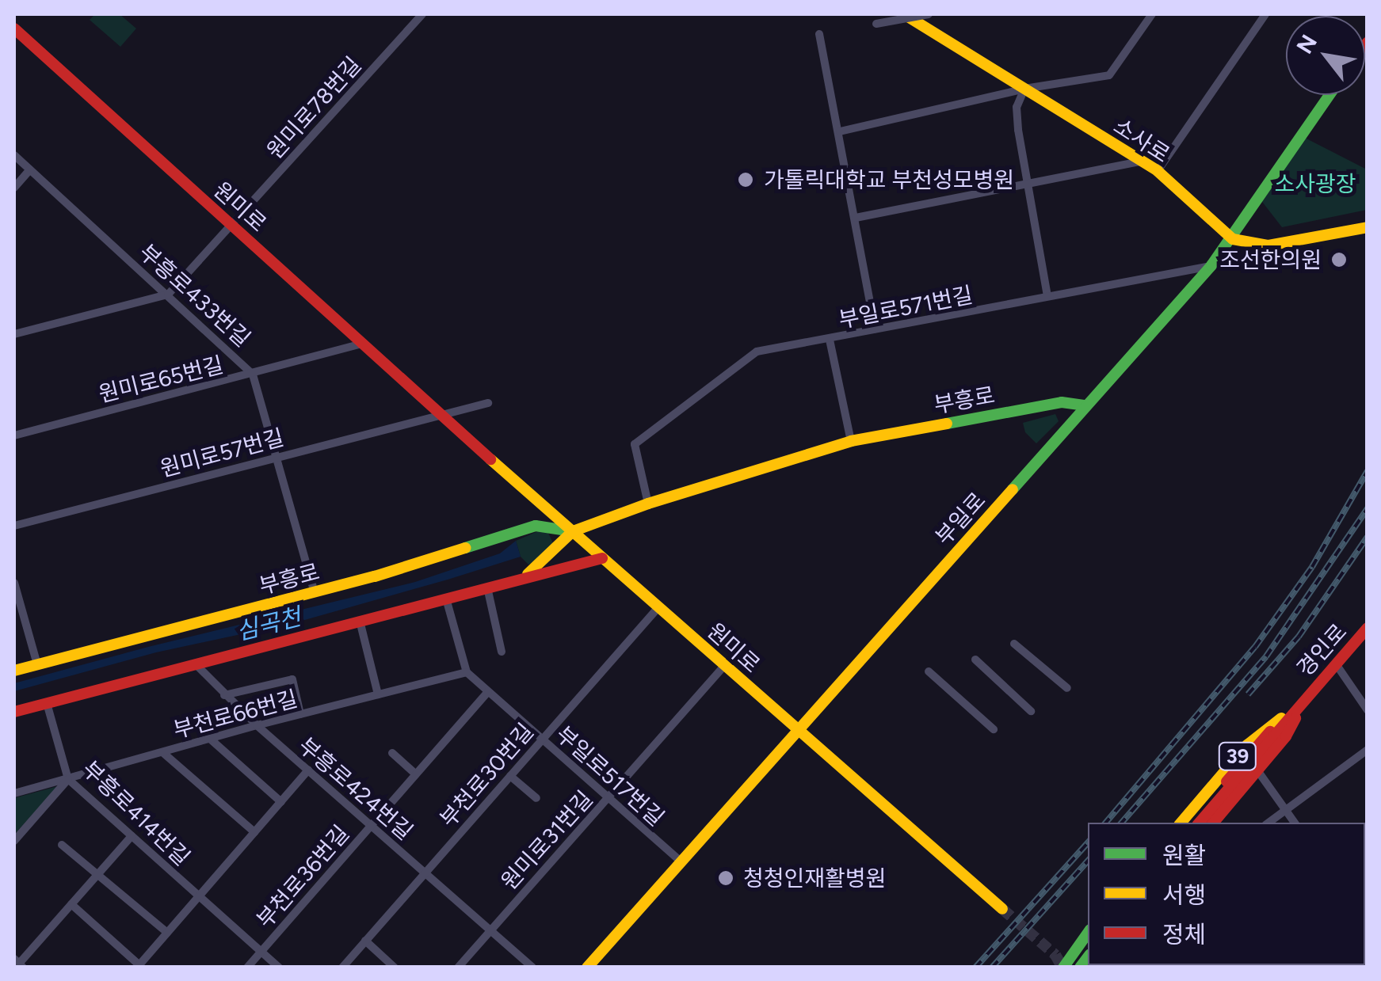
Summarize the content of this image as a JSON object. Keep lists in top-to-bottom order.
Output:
{
  "streets": {
    "street": [
      "원미로78번길",
      "소사로",
      "원미로",
      "부흥로433번길",
      "부일로571번길",
      "원미로65번길",
      "부흥로",
      "원미로57번길",
      "부일로",
      "경인로",
      "부천로66번길",
      "39",
      "부천로30번길",
      "부일로517번길",
      "부흥로424번길",
      "부흥로414번길",
      "원미로31번길",
      "부천로36번길"
    ]
  },
  "crossings": [
    ["원미로78번길", "원미로"],
    ["원미로78번길", "부흥로433번길"],
    ["소사로", "부일로"],
    ["원미로", "원미로65번길"],
    ["원미로", "부흥로"],
    ["원미로", "원미로57번길"],
    ["원미로", "부일로"],
    ["원미로", "부천로30번길"],
    ["원미로", "원미로31번길"],
    ["부흥로433번길", "원미로65번길"],
    ["부흥로433번길", "부흥로"],
    ["부흥로433번길", "원미로57번길"],
    ["부일로571번길", "부흥로"],
    ["부일로571번길", "부일로"],
    ["부흥로", "부일로"],
    ["부흥로", "부흥로424번길"],
    ["부흥로", "부흥로414번길"],
    ["부일로", "부일로517번길"],
    ["부천로66번길", "부일로517번길"],
    ["부천로66번길", "부흥로424번길"],
    ["부천로66번길", "부흥로414번길"],
    ["부천로30번길", "부일로517번길"],
    ["부천로30번길", "부흥로424번길"],
    ["부일로517번길", "원미로31번길"],
    ["부일로517번길", "부천로36번길"],
    ["부흥로424번길", "원미로31번길"],
    ["부흥로424번길", "부천로36번길"],
    ["부흥로414번길", "부천로36번길"]
  ],
  "water": ["심곡천"],
  "parks": ["소사광장"],
  "places": ["가톨릭대학교 부천성모병원", "조선한의원", "청청인재활병원"],
  "legend": ["원활", "서행", "정체"],
  "north": "top left"
}
